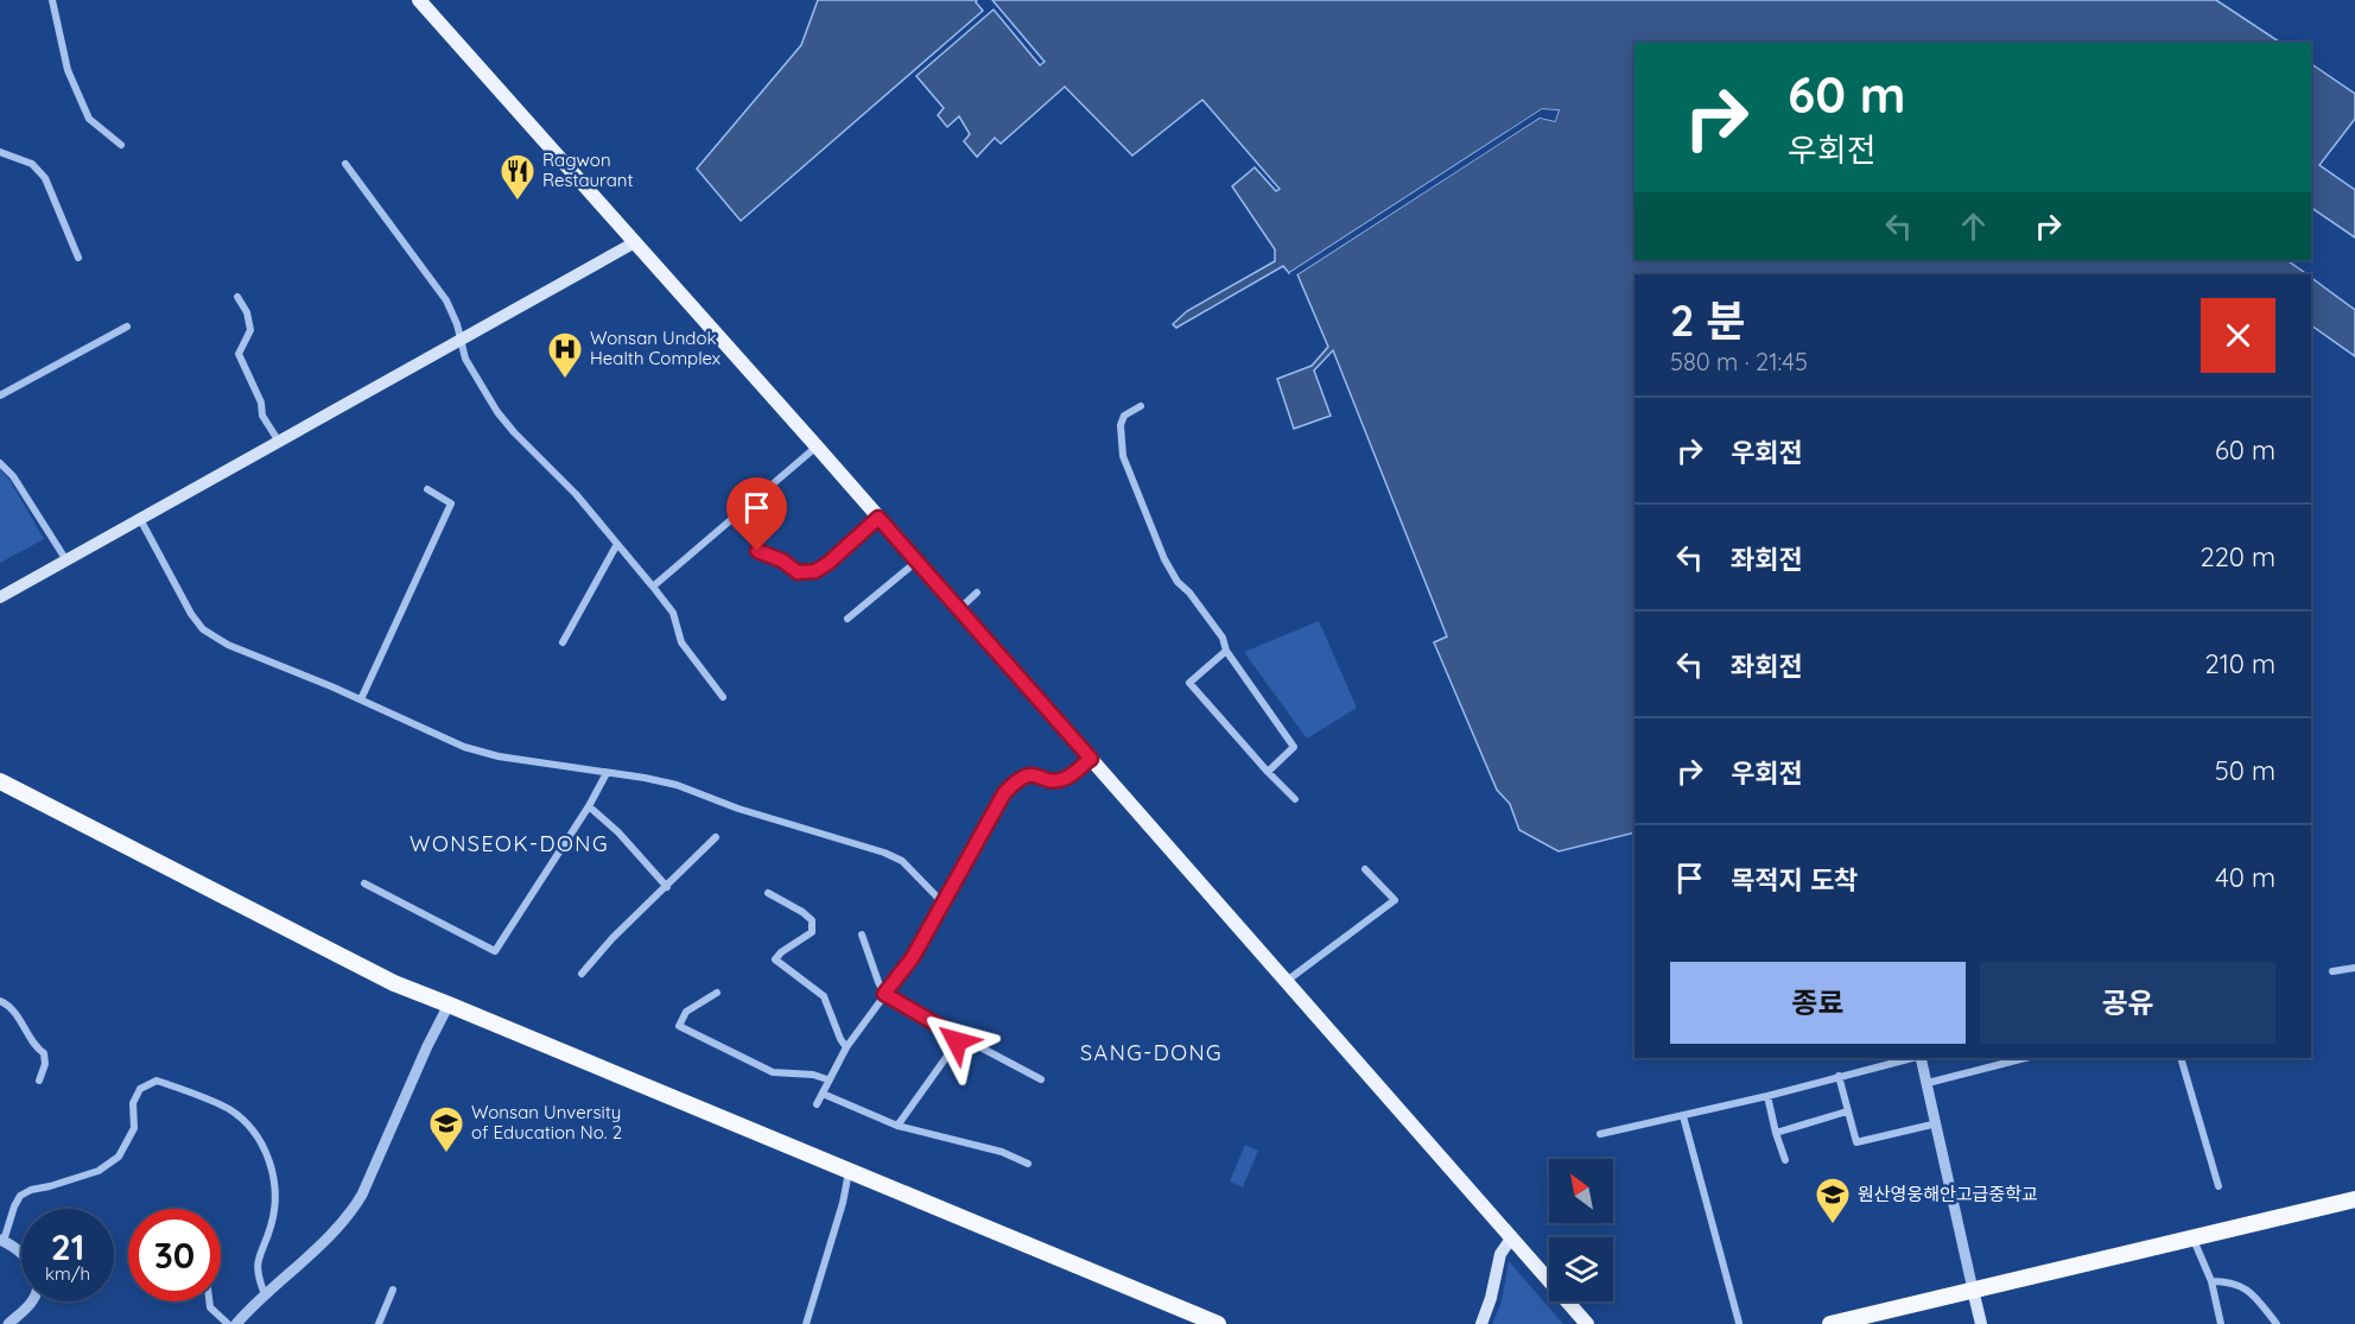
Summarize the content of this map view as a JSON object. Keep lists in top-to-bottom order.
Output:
{
  "districts": ["WONSEOK-DONG", "SANG-DONG"],
  "places": {
    "restaurant": ["Ragwon Restaurant"],
    "hospital": ["Wonsan Undok Health Complex"],
    "school or university": ["Wonsan Unversity of Education No. 2", "원산영웅해안고급중학교"]
  },
  "north": "top left",
  "page": {
    "turn": ["60 m", "우회전"],
    "heading": ["2 분", "580 m · 21:45"],
    "list": [
      {
        "name": "우회전",
        "value": "60 m"
      },
      {
        "name": "좌회전",
        "value": "220 m"
      },
      {
        "name": "좌회전",
        "value": "210 m"
      },
      {
        "name": "우회전",
        "value": "50 m"
      },
      {
        "name": "목적지 도착",
        "value": "40 m"
      }
    ],
    "buttons": ["종료", "공유"],
    "speed": "21 km/h",
    "limit": "30"
  }
}
